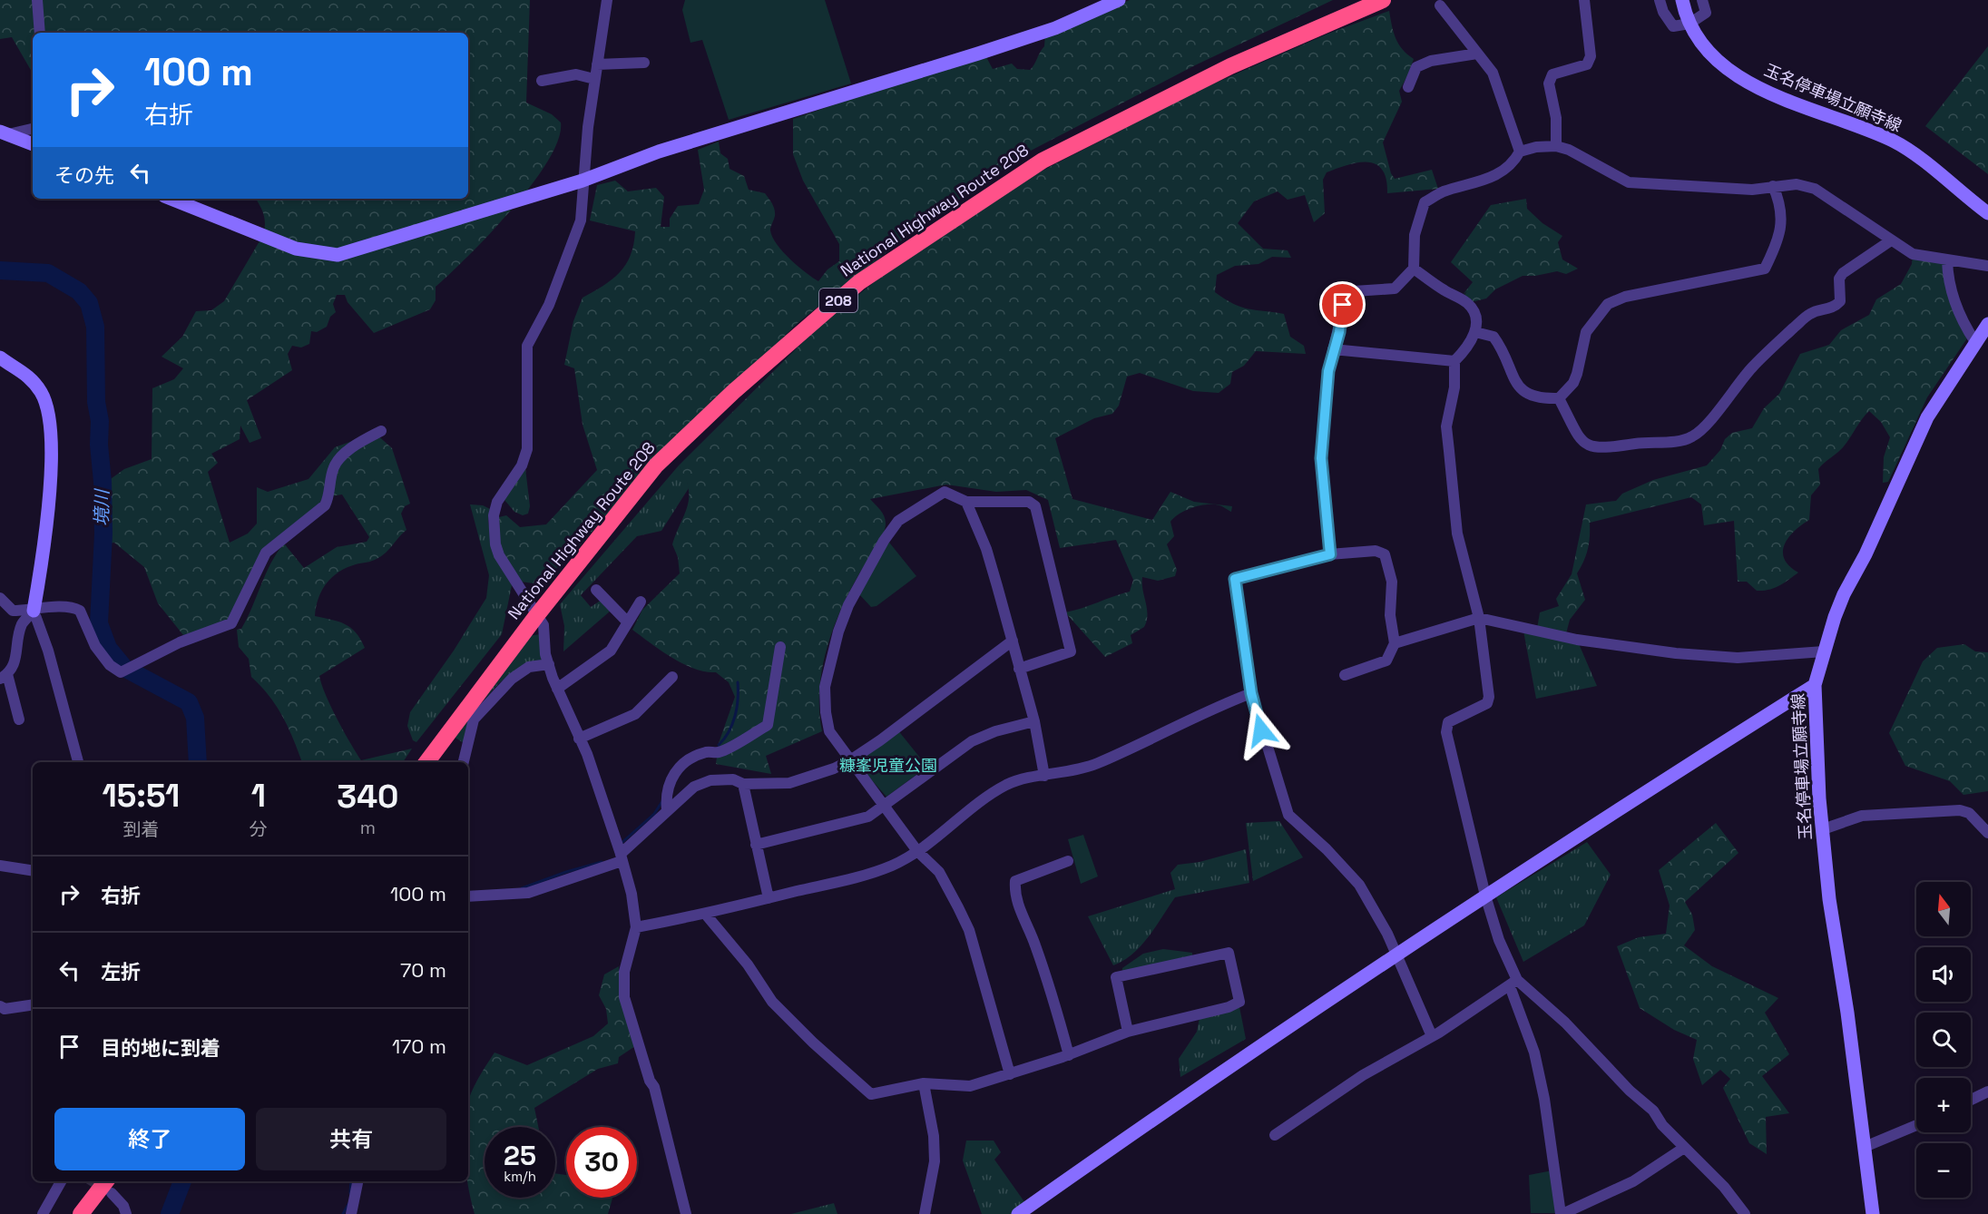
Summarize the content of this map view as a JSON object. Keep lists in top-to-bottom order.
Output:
{
  "streets": {
    "highway": ["National Highway Route 208", "208"],
    "street": ["玉名停車場立願寺線"]
  },
  "water": ["境川"],
  "parks": ["糠峯児童公園"],
  "north": "top",
  "page": {
    "turn": ["100 m", "右折"],
    "then": "その先",
    "eta": [
      "15:51",
      "到着",
      "1",
      "分",
      "340",
      "m"
    ],
    "list": [
      {
        "name": "右折",
        "value": "100 m"
      },
      {
        "name": "左折",
        "value": "70 m"
      },
      {
        "name": "目的地に到着",
        "value": "170 m"
      }
    ],
    "map_buttons": ["+", "−"],
    "buttons": ["終了", "共有"],
    "speed": "25 km/h",
    "limit": "30"
  }
}
